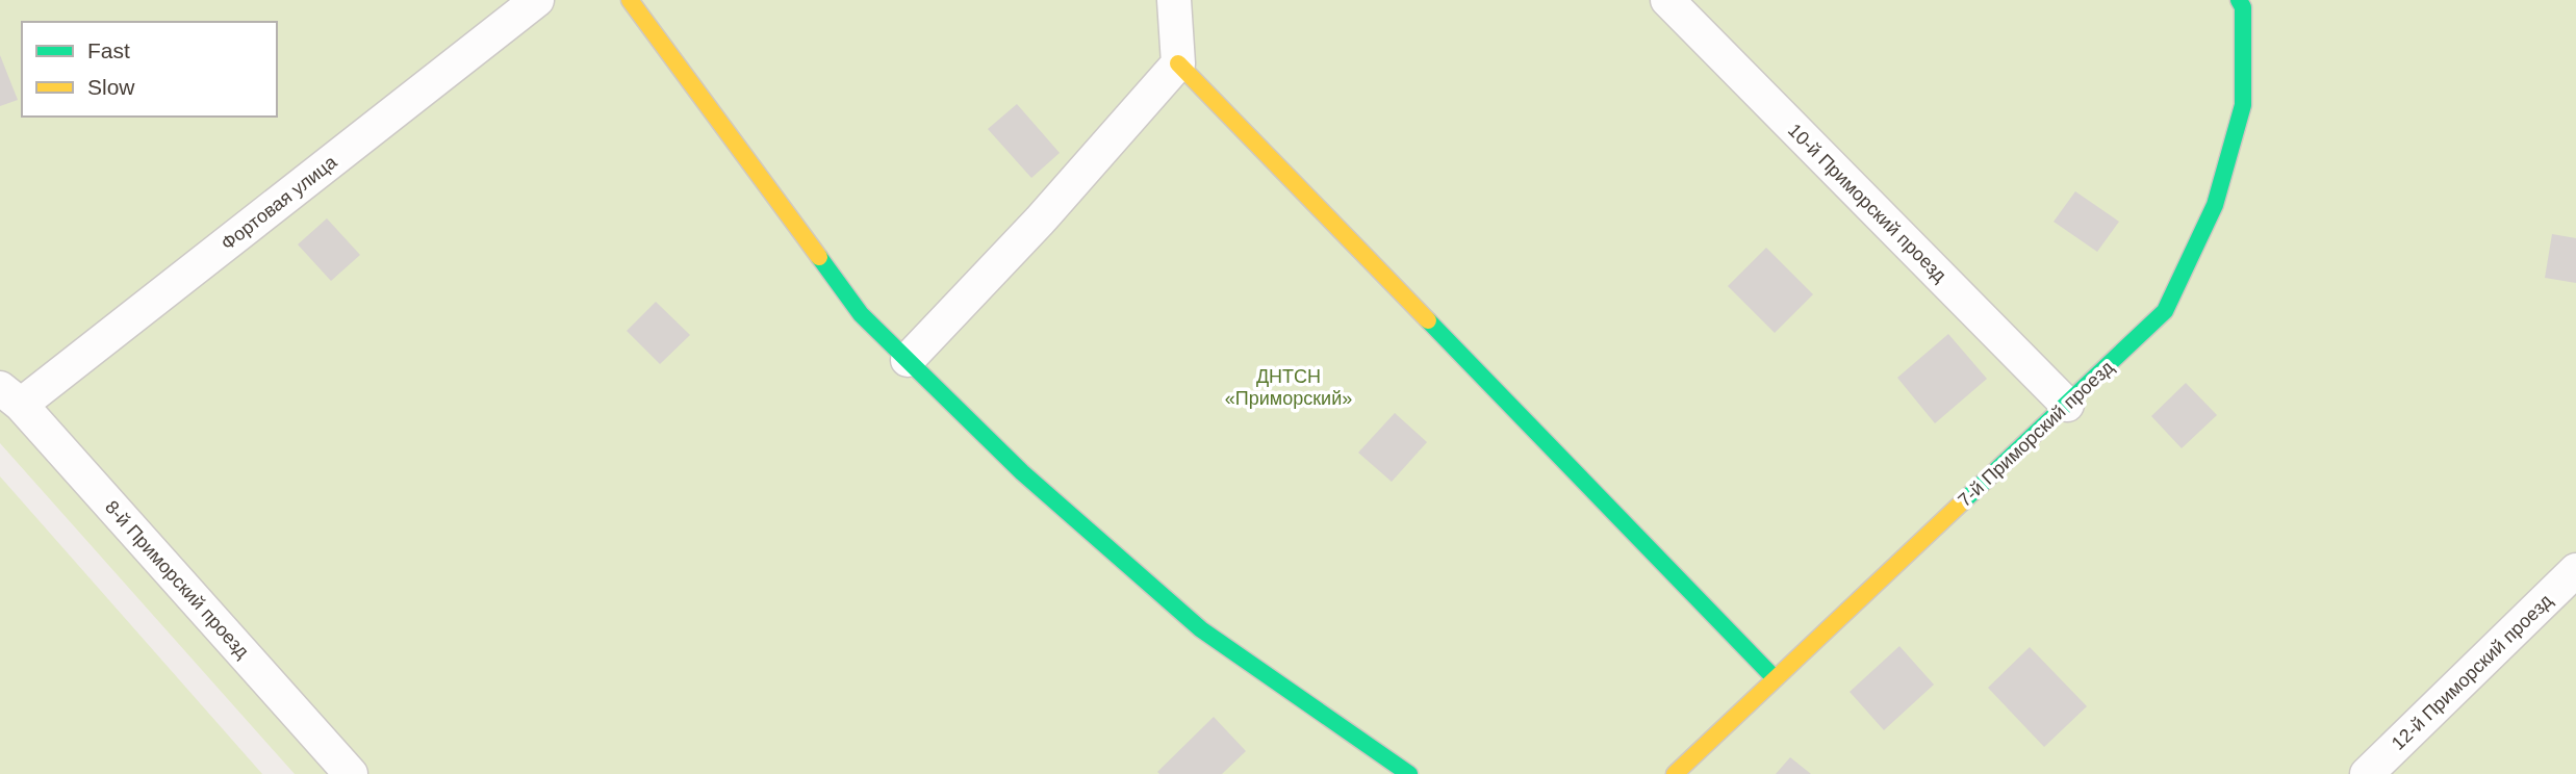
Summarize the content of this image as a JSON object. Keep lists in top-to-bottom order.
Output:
{
  "streets": {
    "street": [
      "Фортовая улица",
      "10-й Приморский проезд",
      "7-й Приморский проезд",
      "8-й Приморский проезд",
      "12-й Приморский проезд"
    ]
  },
  "crossings": [
    ["Фортовая улица", "8-й Приморский проезд"],
    ["10-й Приморский проезд", "7-й Приморский проезд"]
  ],
  "parks": ["ДНТСН «Приморский»"],
  "legend": ["Fast", "Slow"]
}
